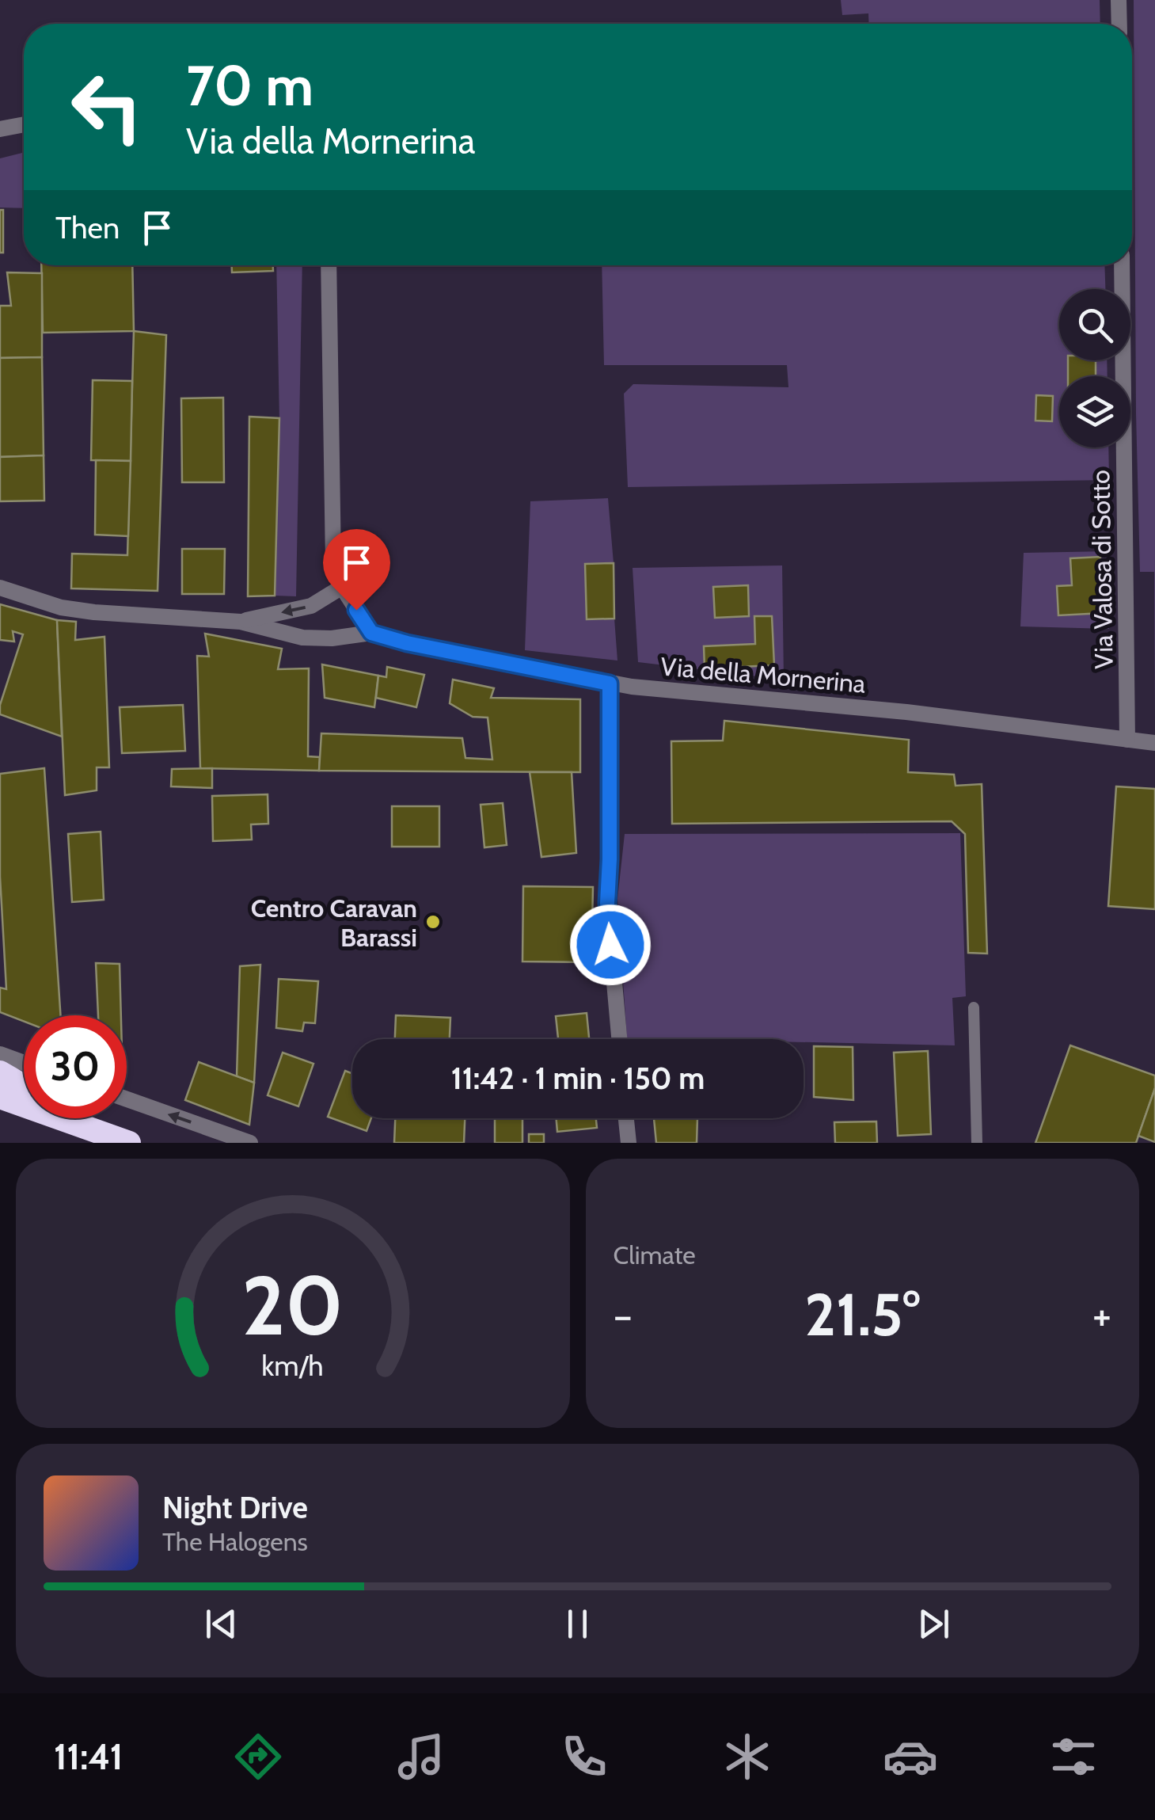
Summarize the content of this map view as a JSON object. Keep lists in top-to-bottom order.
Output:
{
  "streets": {
    "street": ["Via Valosa di Sotto", "Via della Mornerina"]
  },
  "crossings": [
    ["Via Valosa di Sotto", "Via della Mornerina"]
  ],
  "places": ["Centro Caravan Barassi"],
  "page": {
    "turn": ["70 m", "Via della Mornerina"],
    "then": "Then",
    "limit": "30",
    "trip": "11:42 · 1 min · 150 m",
    "tile": "Climate",
    "heat": ["−", "21.5°", "+"],
    "song": ["Night Drive", "The Halogens"],
    "tabs": "11:41",
    "gauge": ["20", "km/h"]
  }
}
